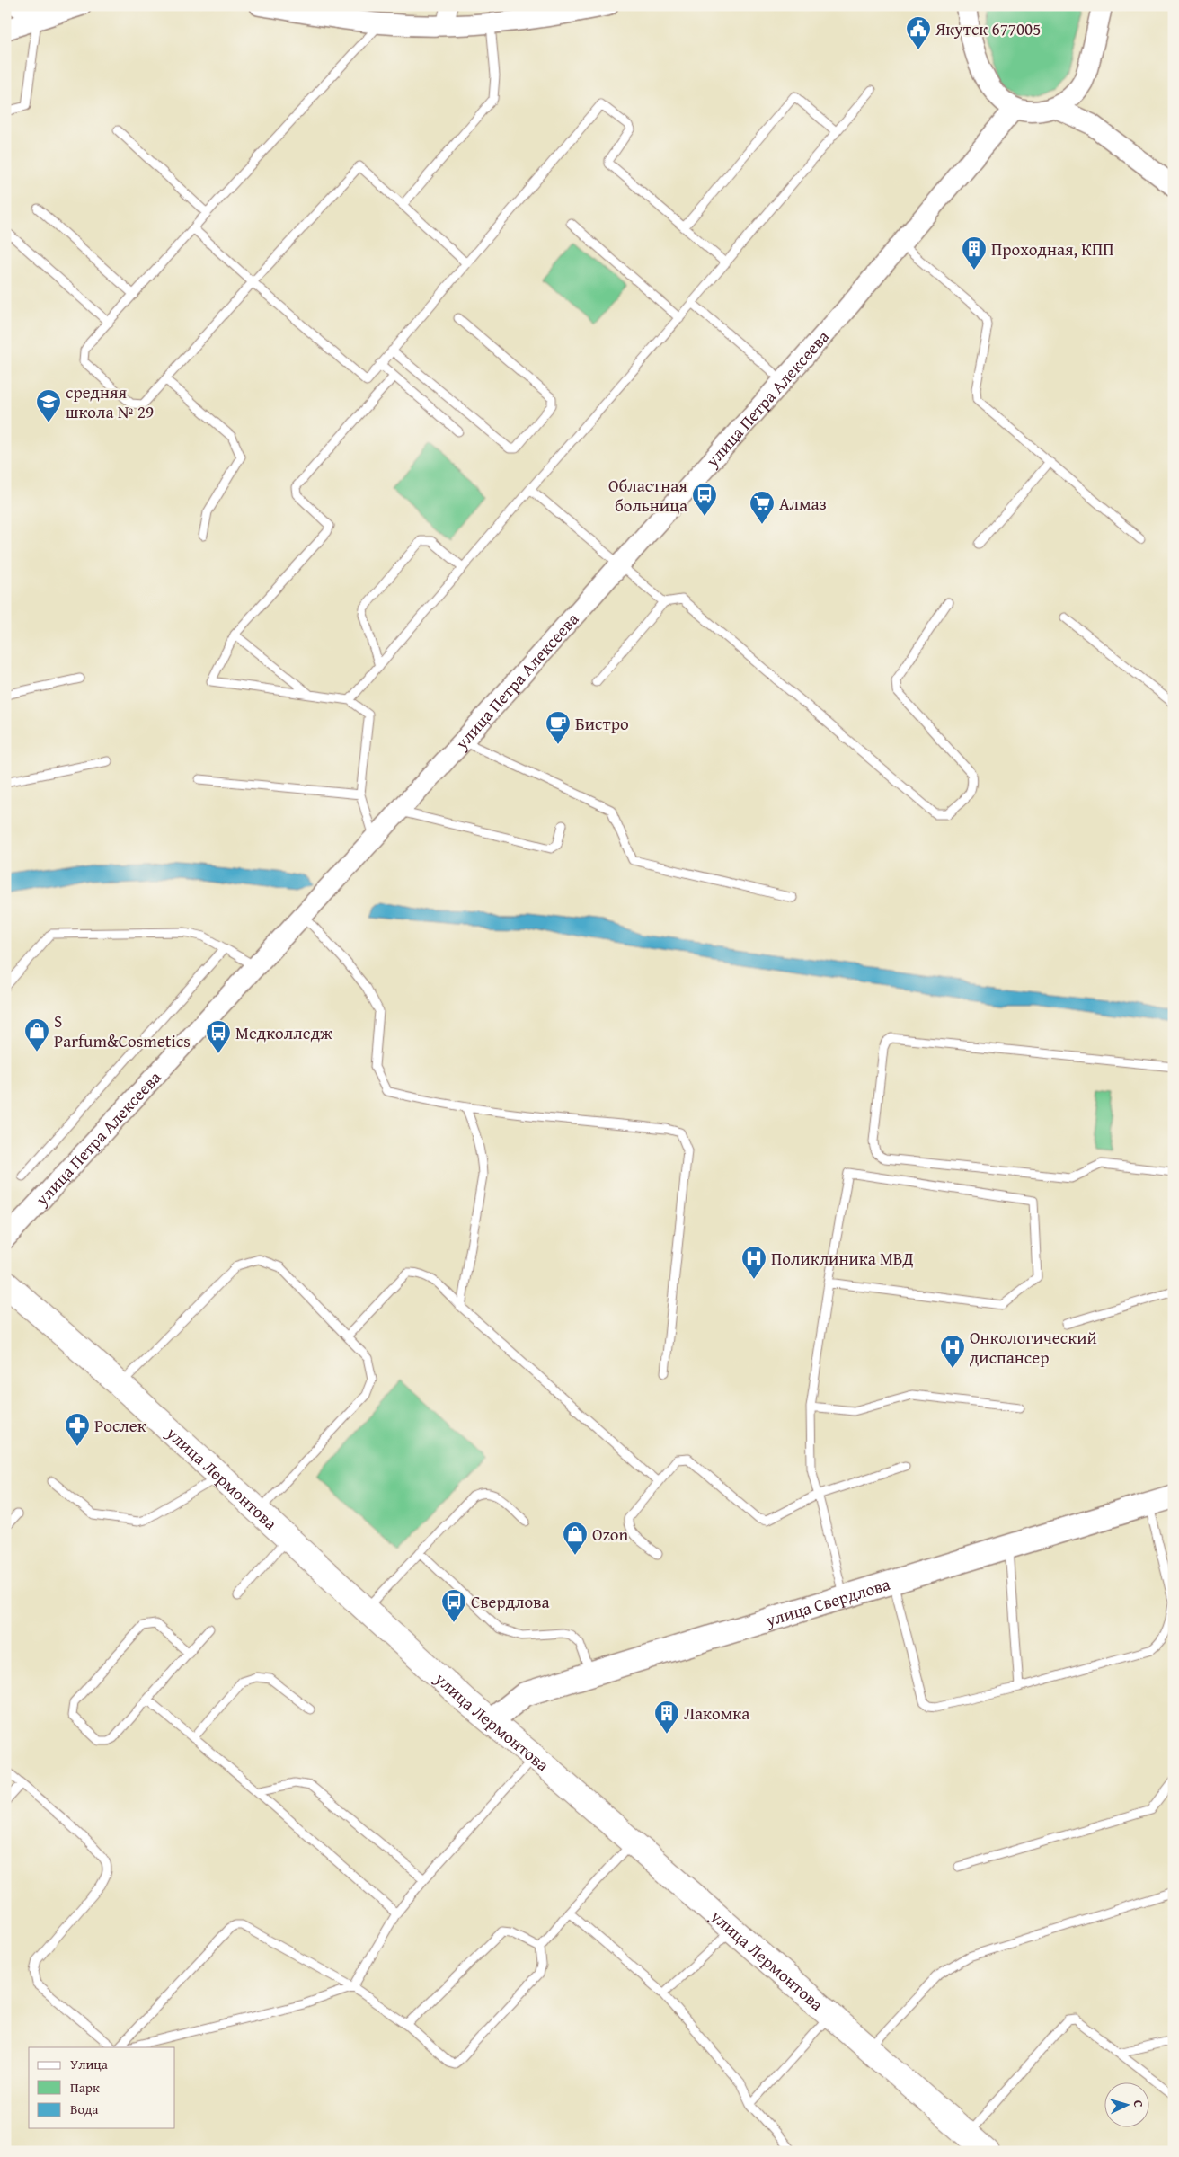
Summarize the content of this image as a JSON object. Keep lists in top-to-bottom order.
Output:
{
  "streets": {
    "main road": ["улица Лермонтова", "улица Свердлова"],
    "street": ["улица Петра Алексеева"]
  },
  "crossings": [
    ["улица Лермонтова", "улица Свердлова"]
  ],
  "places": {
    "public building": ["Якутск 677005"],
    "building": ["Проходная, КПП", "Лакомка"],
    "school or university": ["средняя школа № 29"],
    "bus stop": ["Областная больница", "Медколледж", "Свердлова"],
    "supermarket": ["Алмаз"],
    "cafe": ["Бистро"],
    "shop": ["S Parfum&Cosmetics", "Ozon"],
    "hospital": ["Поликлиника МВД", "Онкологический диспансер"],
    "pharmacy": ["Рослек"]
  },
  "legend": ["Улица", "Парк", "Вода"],
  "north": "right"
}
